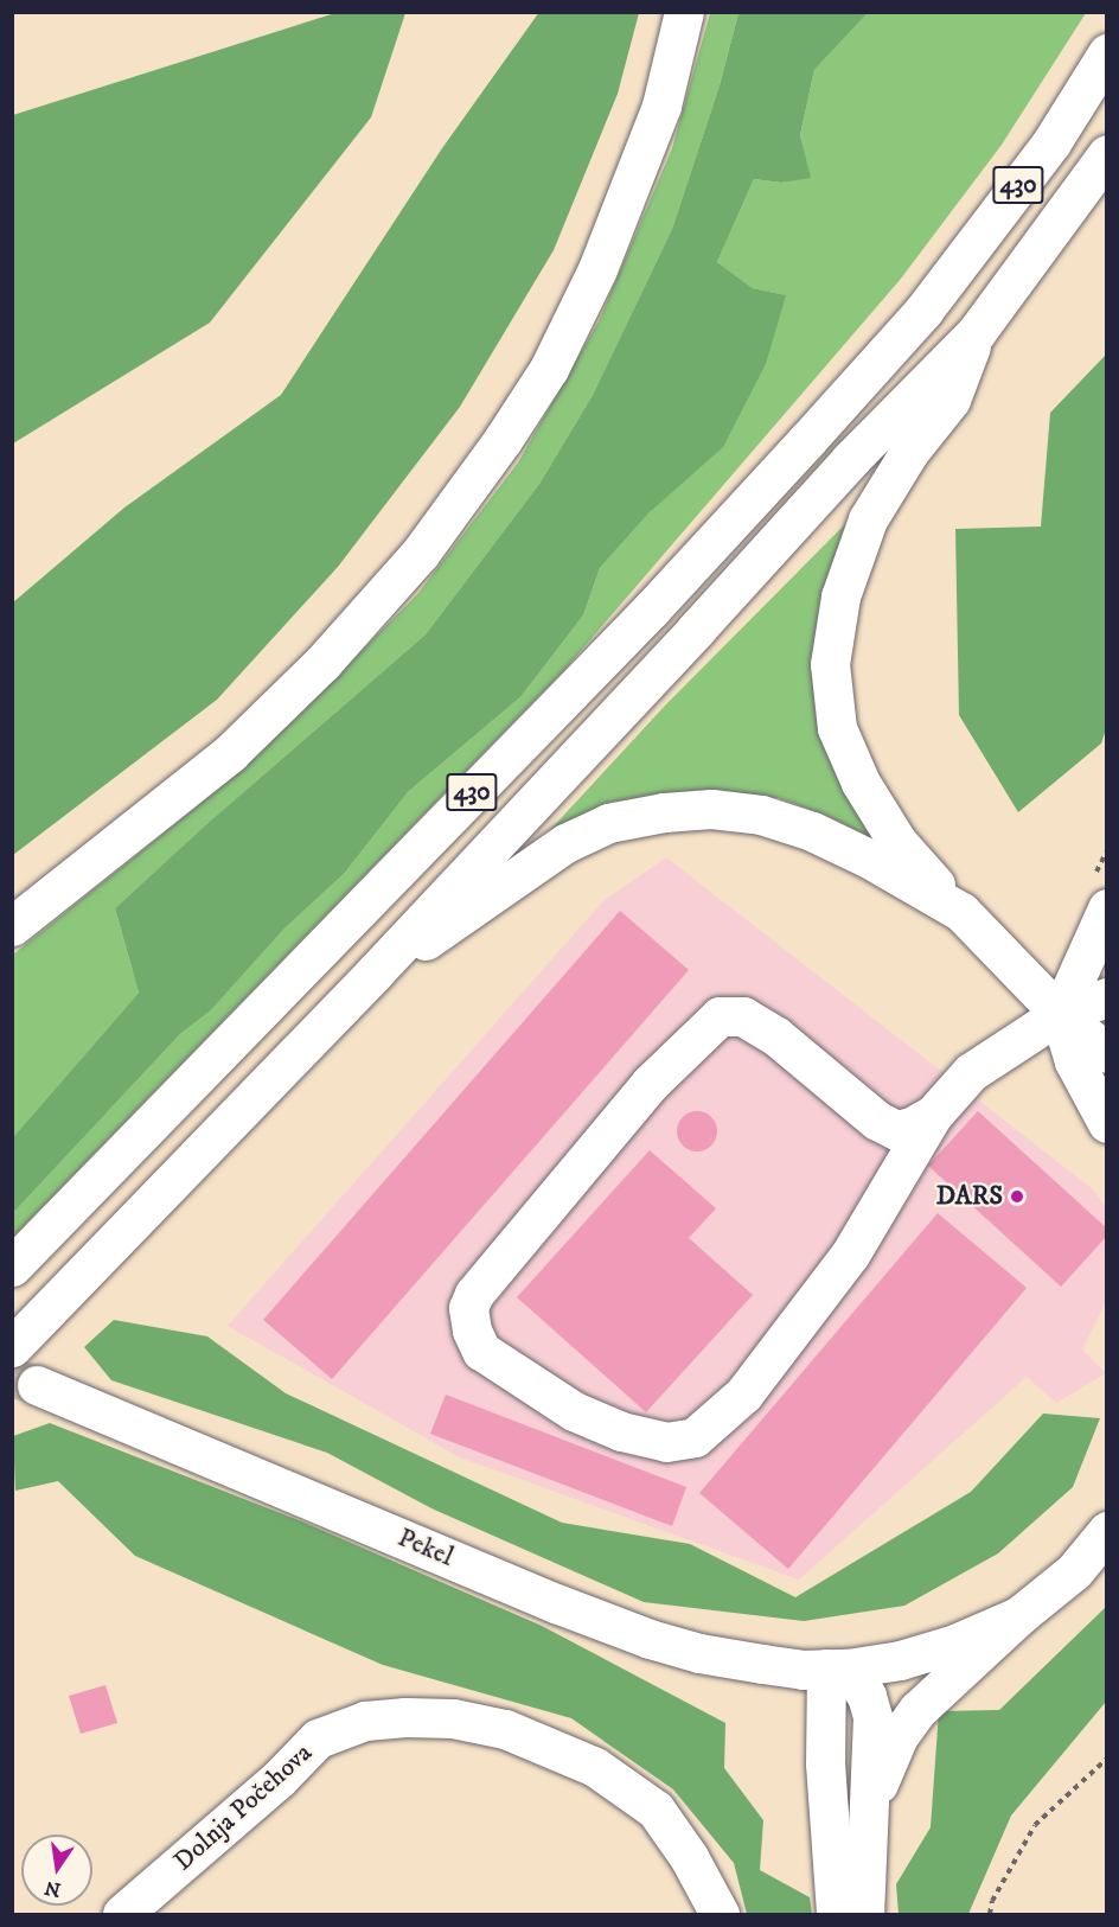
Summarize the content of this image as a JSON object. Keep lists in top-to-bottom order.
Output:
{
  "streets": {
    "main road": ["430", "Pekel", "Dolnja Počehova"]
  },
  "places": ["DARS"],
  "north": "bottom"
}
